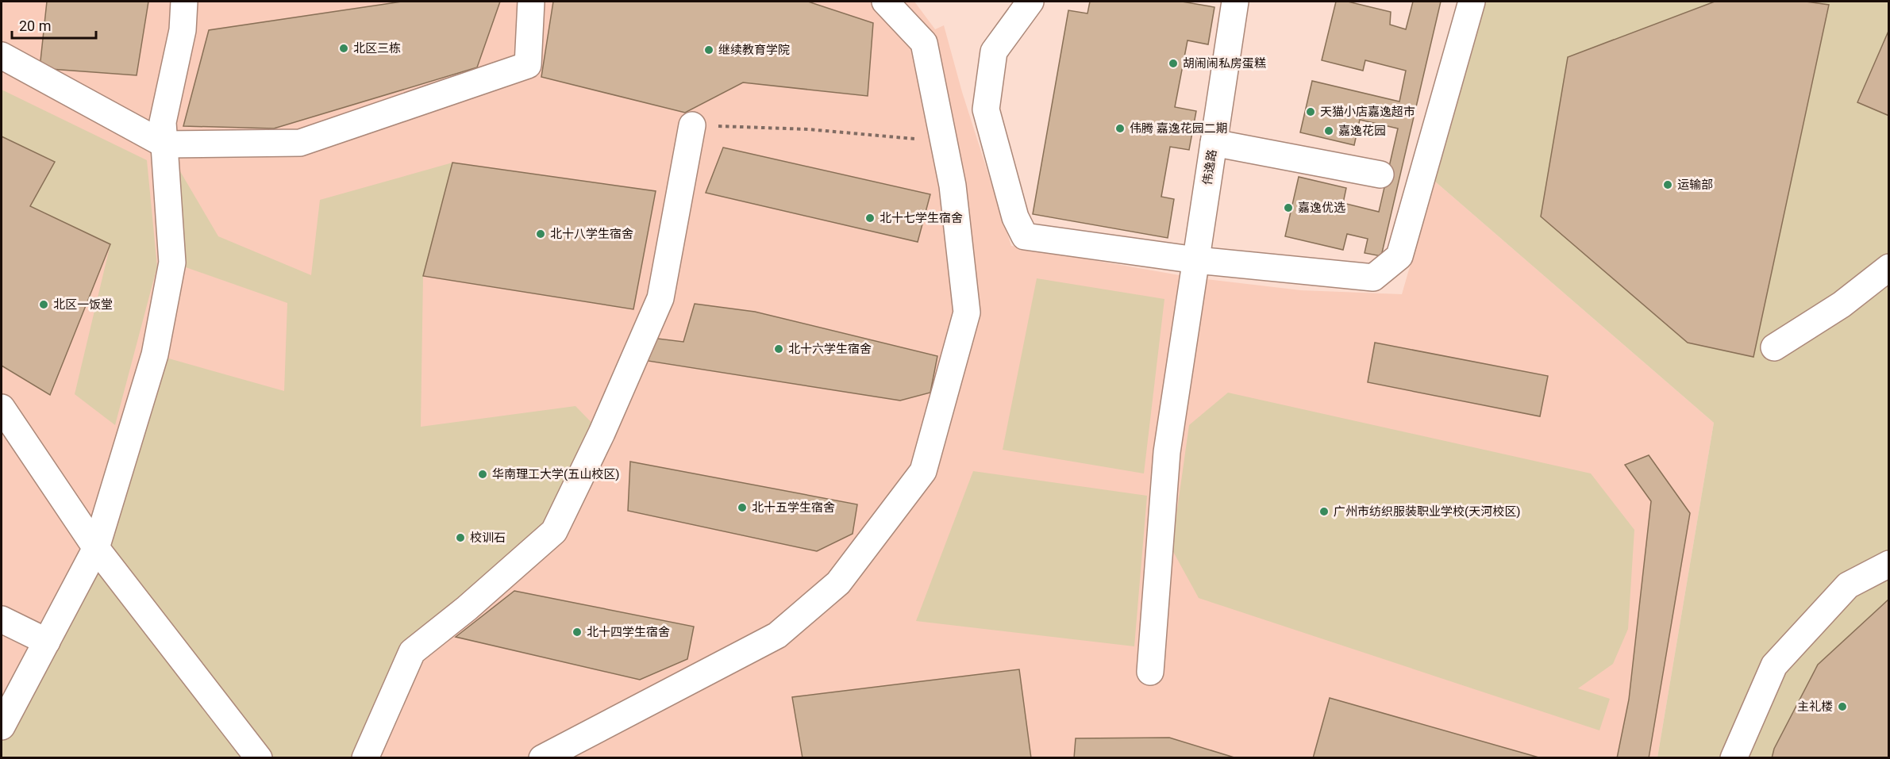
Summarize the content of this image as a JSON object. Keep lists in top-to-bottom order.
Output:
{
  "streets": {
    "street": ["伟逸路"]
  },
  "places": [
    "北区三栋",
    "继续教育学院",
    "胡闹闹私房蛋糕",
    "天猫小店嘉逸超市",
    "伟腾 嘉逸花园二期",
    "嘉逸花园",
    "运输部",
    "嘉逸优选",
    "北十七学生宿舍",
    "北十八学生宿舍",
    "北区一饭堂",
    "北十六学生宿舍",
    "华南理工大学(五山校区)",
    "北十五学生宿舍",
    "广州市纺织服装职业学校(天河校区)",
    "校训石",
    "北十四学生宿舍",
    "主礼楼"
  ],
  "scale_bar": "20 m"
}
